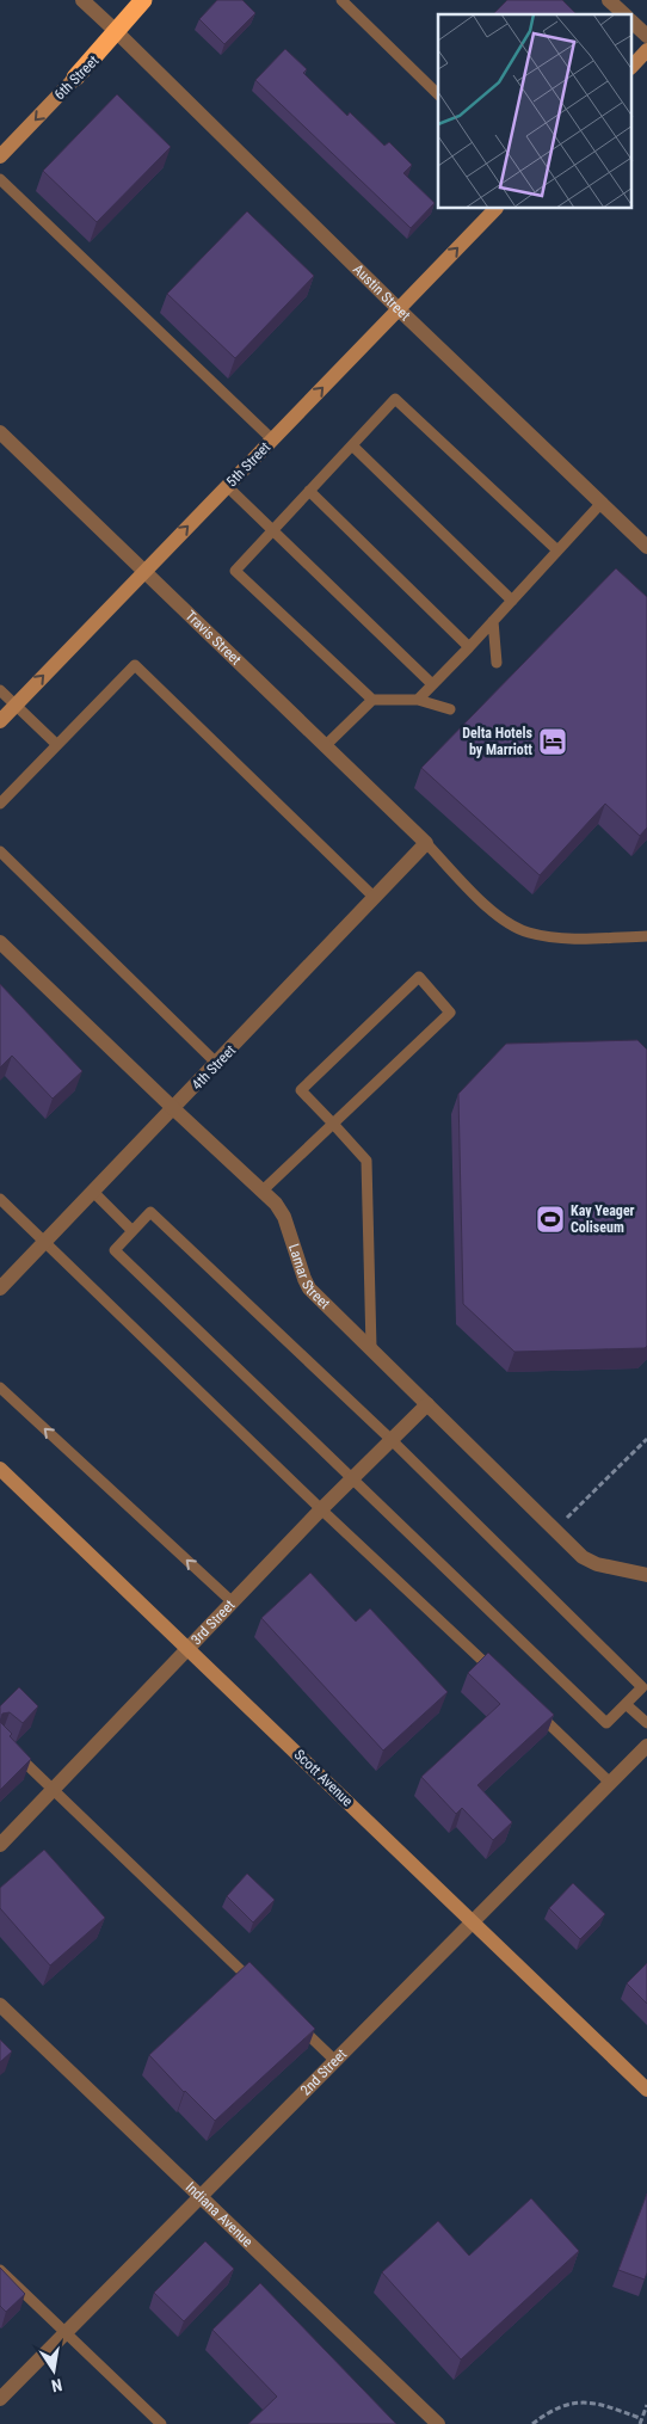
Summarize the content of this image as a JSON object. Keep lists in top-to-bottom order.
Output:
{
  "streets": {
    "main road": ["6th Street", "5th Street", "Scott Avenue"],
    "street": [
      "Austin Street",
      "Travis Street",
      "4th Street",
      "Lamar Street",
      "3rd Street",
      "2nd Street",
      "Indiana Avenue"
    ]
  },
  "crossings": [
    ["Austin Street", "5th Street"],
    ["5th Street", "Travis Street"],
    ["Travis Street", "4th Street"],
    ["4th Street", "Lamar Street"],
    ["Lamar Street", "3rd Street"],
    ["3rd Street", "Scott Avenue"],
    ["Scott Avenue", "2nd Street"],
    ["2nd Street", "Indiana Avenue"]
  ],
  "one_way": ["6th Street", "5th Street"],
  "places": {
    "hotel": ["Delta Hotels by Marriott"],
    "sports": ["Kay Yeager Coliseum"]
  },
  "north": "bottom"
}
